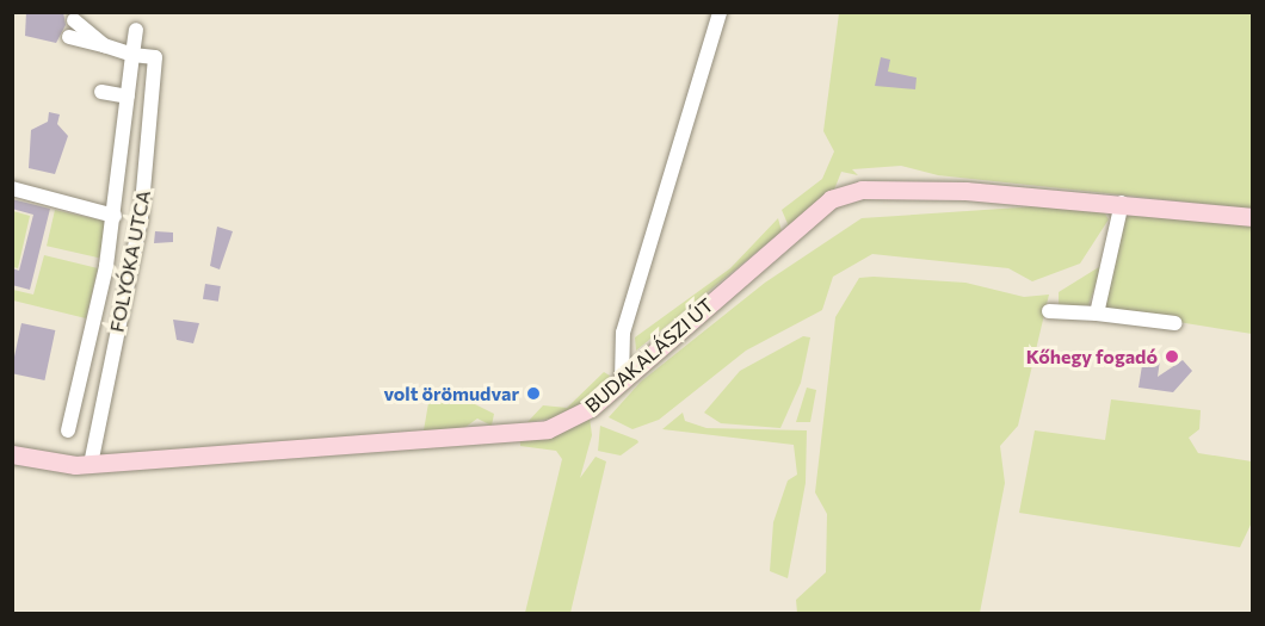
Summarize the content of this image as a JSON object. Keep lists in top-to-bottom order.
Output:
{
  "streets": {
    "main road": ["BUDAKALÁSZI ÚT"],
    "street": ["FOLYÓKA UTCA"]
  },
  "crossings": [
    ["FOLYÓKA UTCA", "BUDAKALÁSZI ÚT"]
  ],
  "places": ["Kőhegy fogadó", "volt örömudvar"]
}
